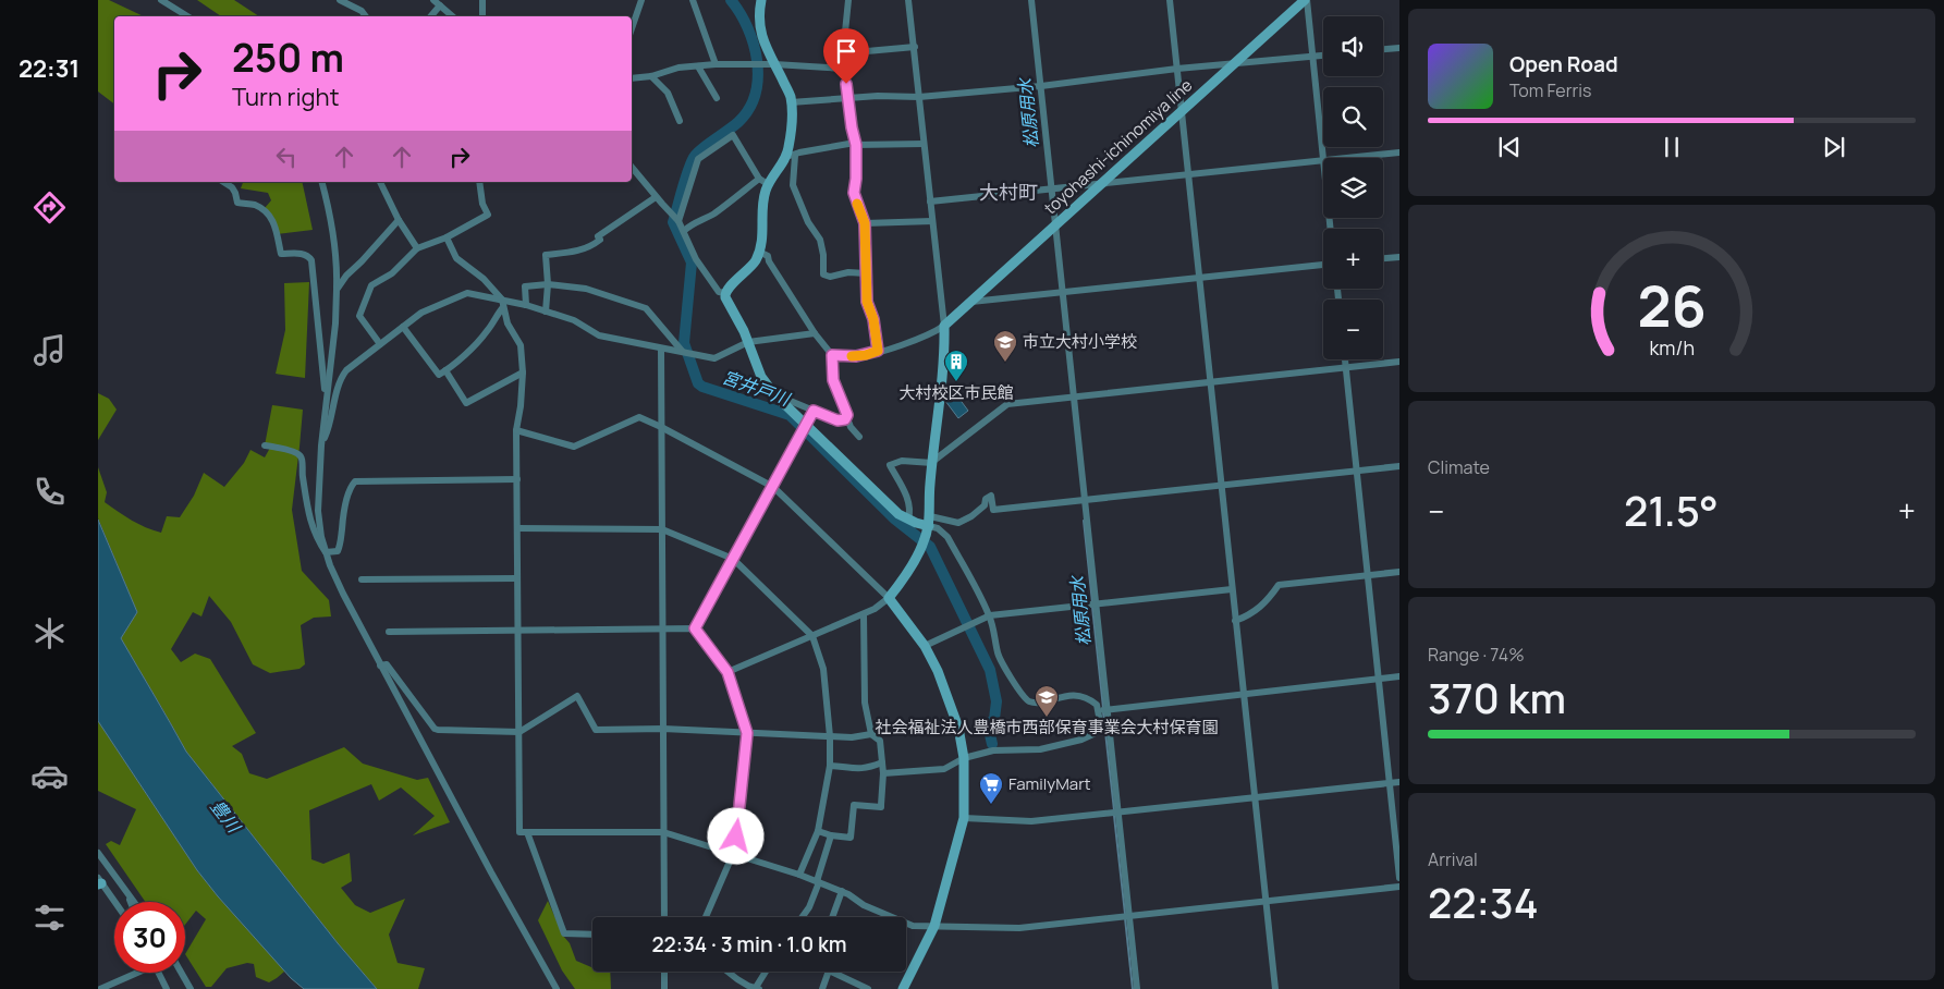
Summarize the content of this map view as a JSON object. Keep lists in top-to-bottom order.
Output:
{
  "streets": {
    "main road": ["toyohashi-ichinomiya line"]
  },
  "districts": ["大村町"],
  "water": ["松原用水", "宮井戸川", "豊川"],
  "places": {
    "school or university": ["市立大村小学校", "社会福祉法人豊橋市西部保育事業会大村保育園"],
    "building": ["大村校区市民館"],
    "supermarket": ["FamilyMart"]
  },
  "page": {
    "tabs": "22:31",
    "map_buttons": ["+", "−"],
    "turn": ["250 m", "Turn right"],
    "song": ["Open Road", "Tom Ferris"],
    "tile": [
      "Climate",
      ["Range · 74%", "370 km"],
      ["Arrival", "22:34"]
    ],
    "heat": ["−", "21.5°", "+"],
    "limit": "30",
    "trip": "22:34 · 3 min · 1.0 km",
    "gauge": ["26", "km/h"]
  }
}
